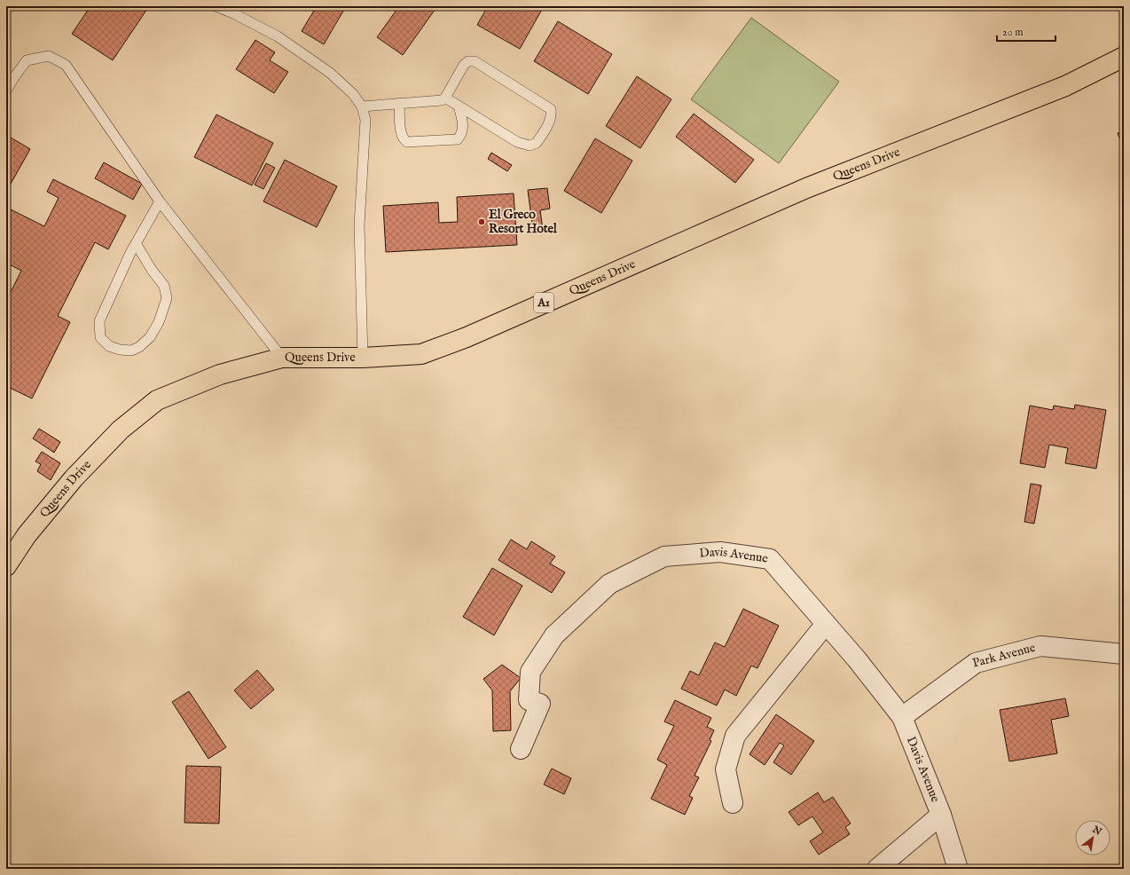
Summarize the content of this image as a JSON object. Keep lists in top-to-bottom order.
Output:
{
  "streets": {
    "main road": ["Queens Drive", "A1"],
    "street": ["Davis Avenue", "Park Avenue"]
  },
  "crossings": [
    ["Davis Avenue", "Park Avenue"]
  ],
  "places": ["El Greco Resort Hotel"],
  "scale_bar": "20 m",
  "north": "top right"
}
